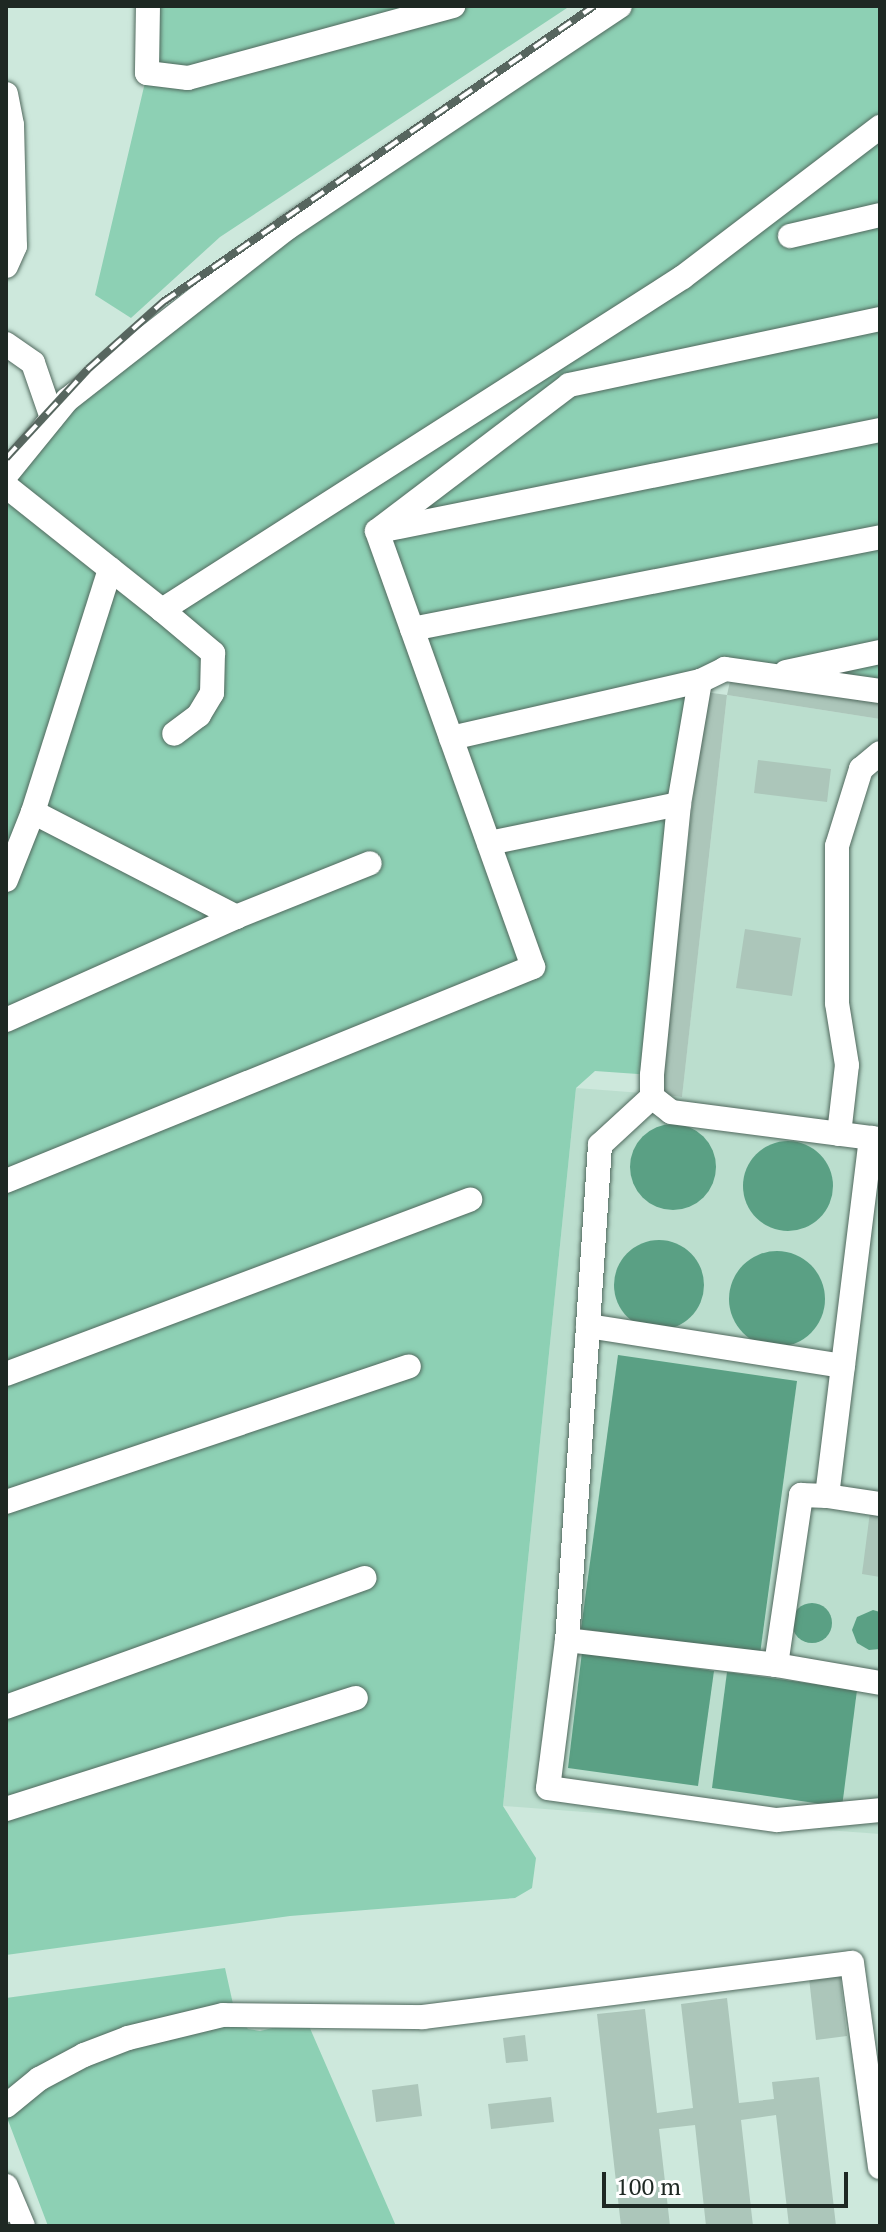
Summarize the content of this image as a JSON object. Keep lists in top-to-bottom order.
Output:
{
  "scale_bar": "100 m"
}
